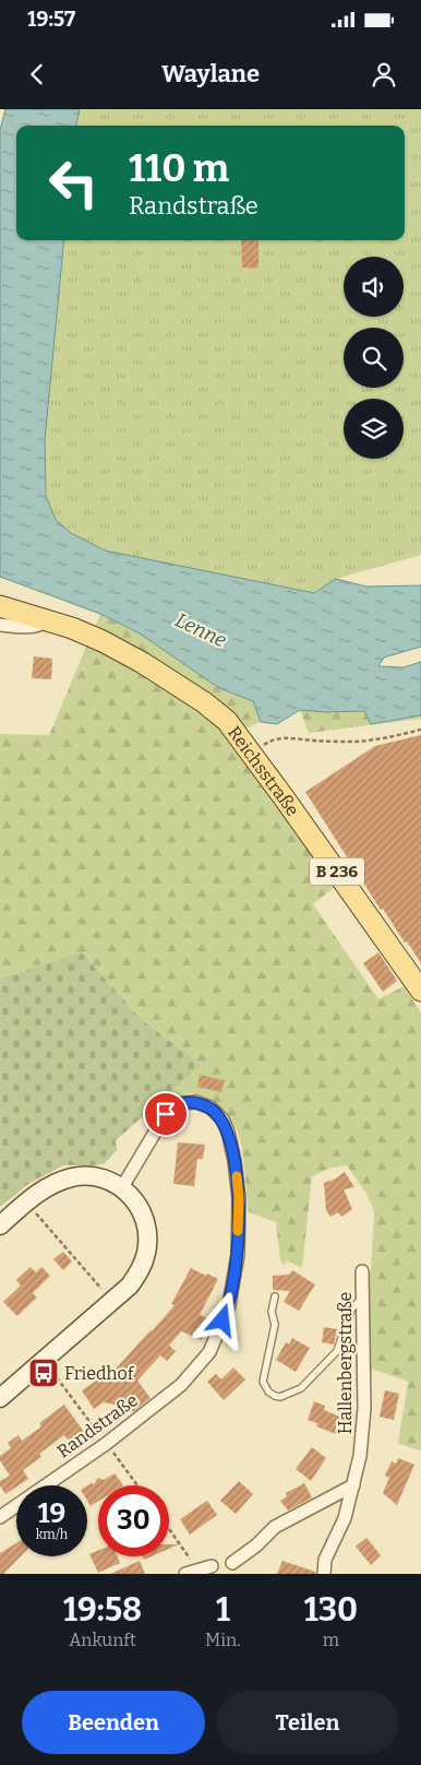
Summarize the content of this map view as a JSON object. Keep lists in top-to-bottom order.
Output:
{
  "streets": {
    "main road": ["Reichsstraße", "B 236"],
    "street": ["Hallenbergstraße", "Randstraße"]
  },
  "crossings": [
    ["Reichsstraße", "B 236"]
  ],
  "water": ["Lenne"],
  "places": {
    "bus stop": ["Friedhof"]
  },
  "page": {
    "status": "19:57",
    "header": "Waylane",
    "turn": ["110 m", "Randstraße"],
    "speed": "19 km/h",
    "limit": "30",
    "eta": [
      "19:58",
      "Ankunft",
      "1",
      "Min.",
      "130",
      "m"
    ],
    "buttons": ["Beenden", "Teilen"]
  }
}
